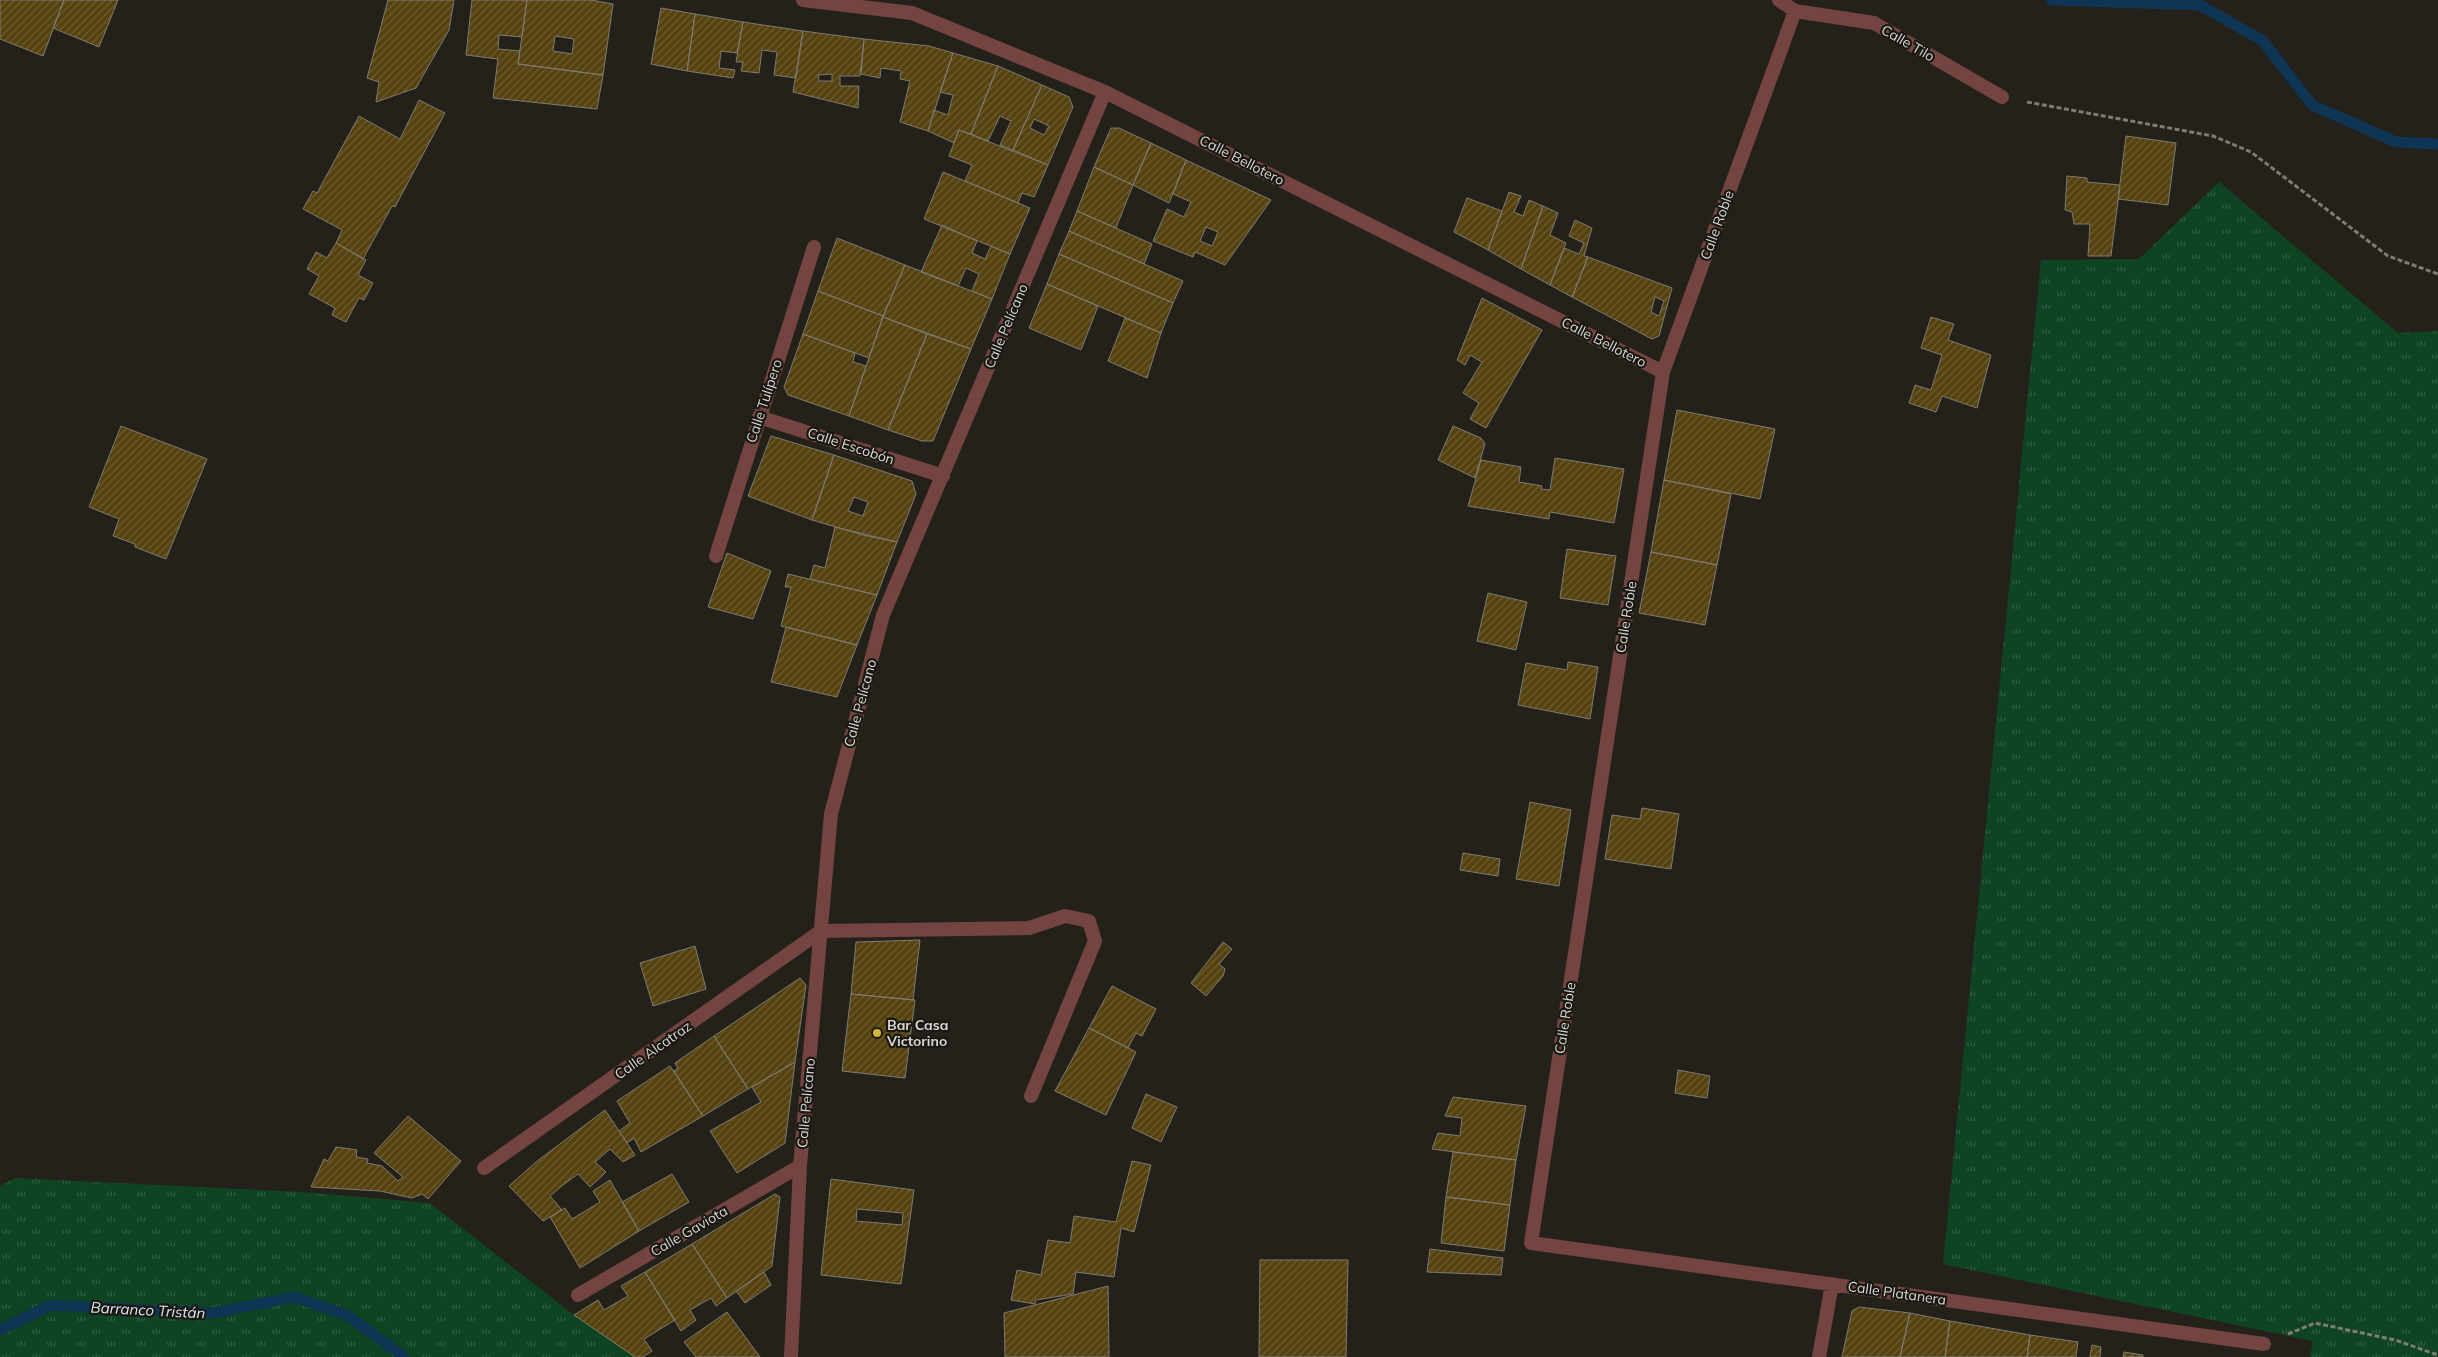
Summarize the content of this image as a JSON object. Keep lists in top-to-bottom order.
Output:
{
  "streets": {
    "street": [
      "Calle Tilo",
      "Calle Bellotero",
      "Calle Roble",
      "Calle Pelícano",
      "Calle Tulípero",
      "Calle Escobón",
      "Calle Alcatraz",
      "Calle Gaviota",
      "Calle Platanera"
    ]
  },
  "crossings": [
    ["Calle Tilo", "Calle Roble"],
    ["Calle Bellotero", "Calle Roble"],
    ["Calle Bellotero", "Calle Pelícano"],
    ["Calle Roble", "Calle Platanera"],
    ["Calle Pelícano", "Calle Escobón"],
    ["Calle Pelícano", "Calle Alcatraz"],
    ["Calle Pelícano", "Calle Gaviota"],
    ["Calle Tulípero", "Calle Escobón"]
  ],
  "water": ["Barranco Tristán"],
  "places": ["Bar Casa Victorino"]
}
